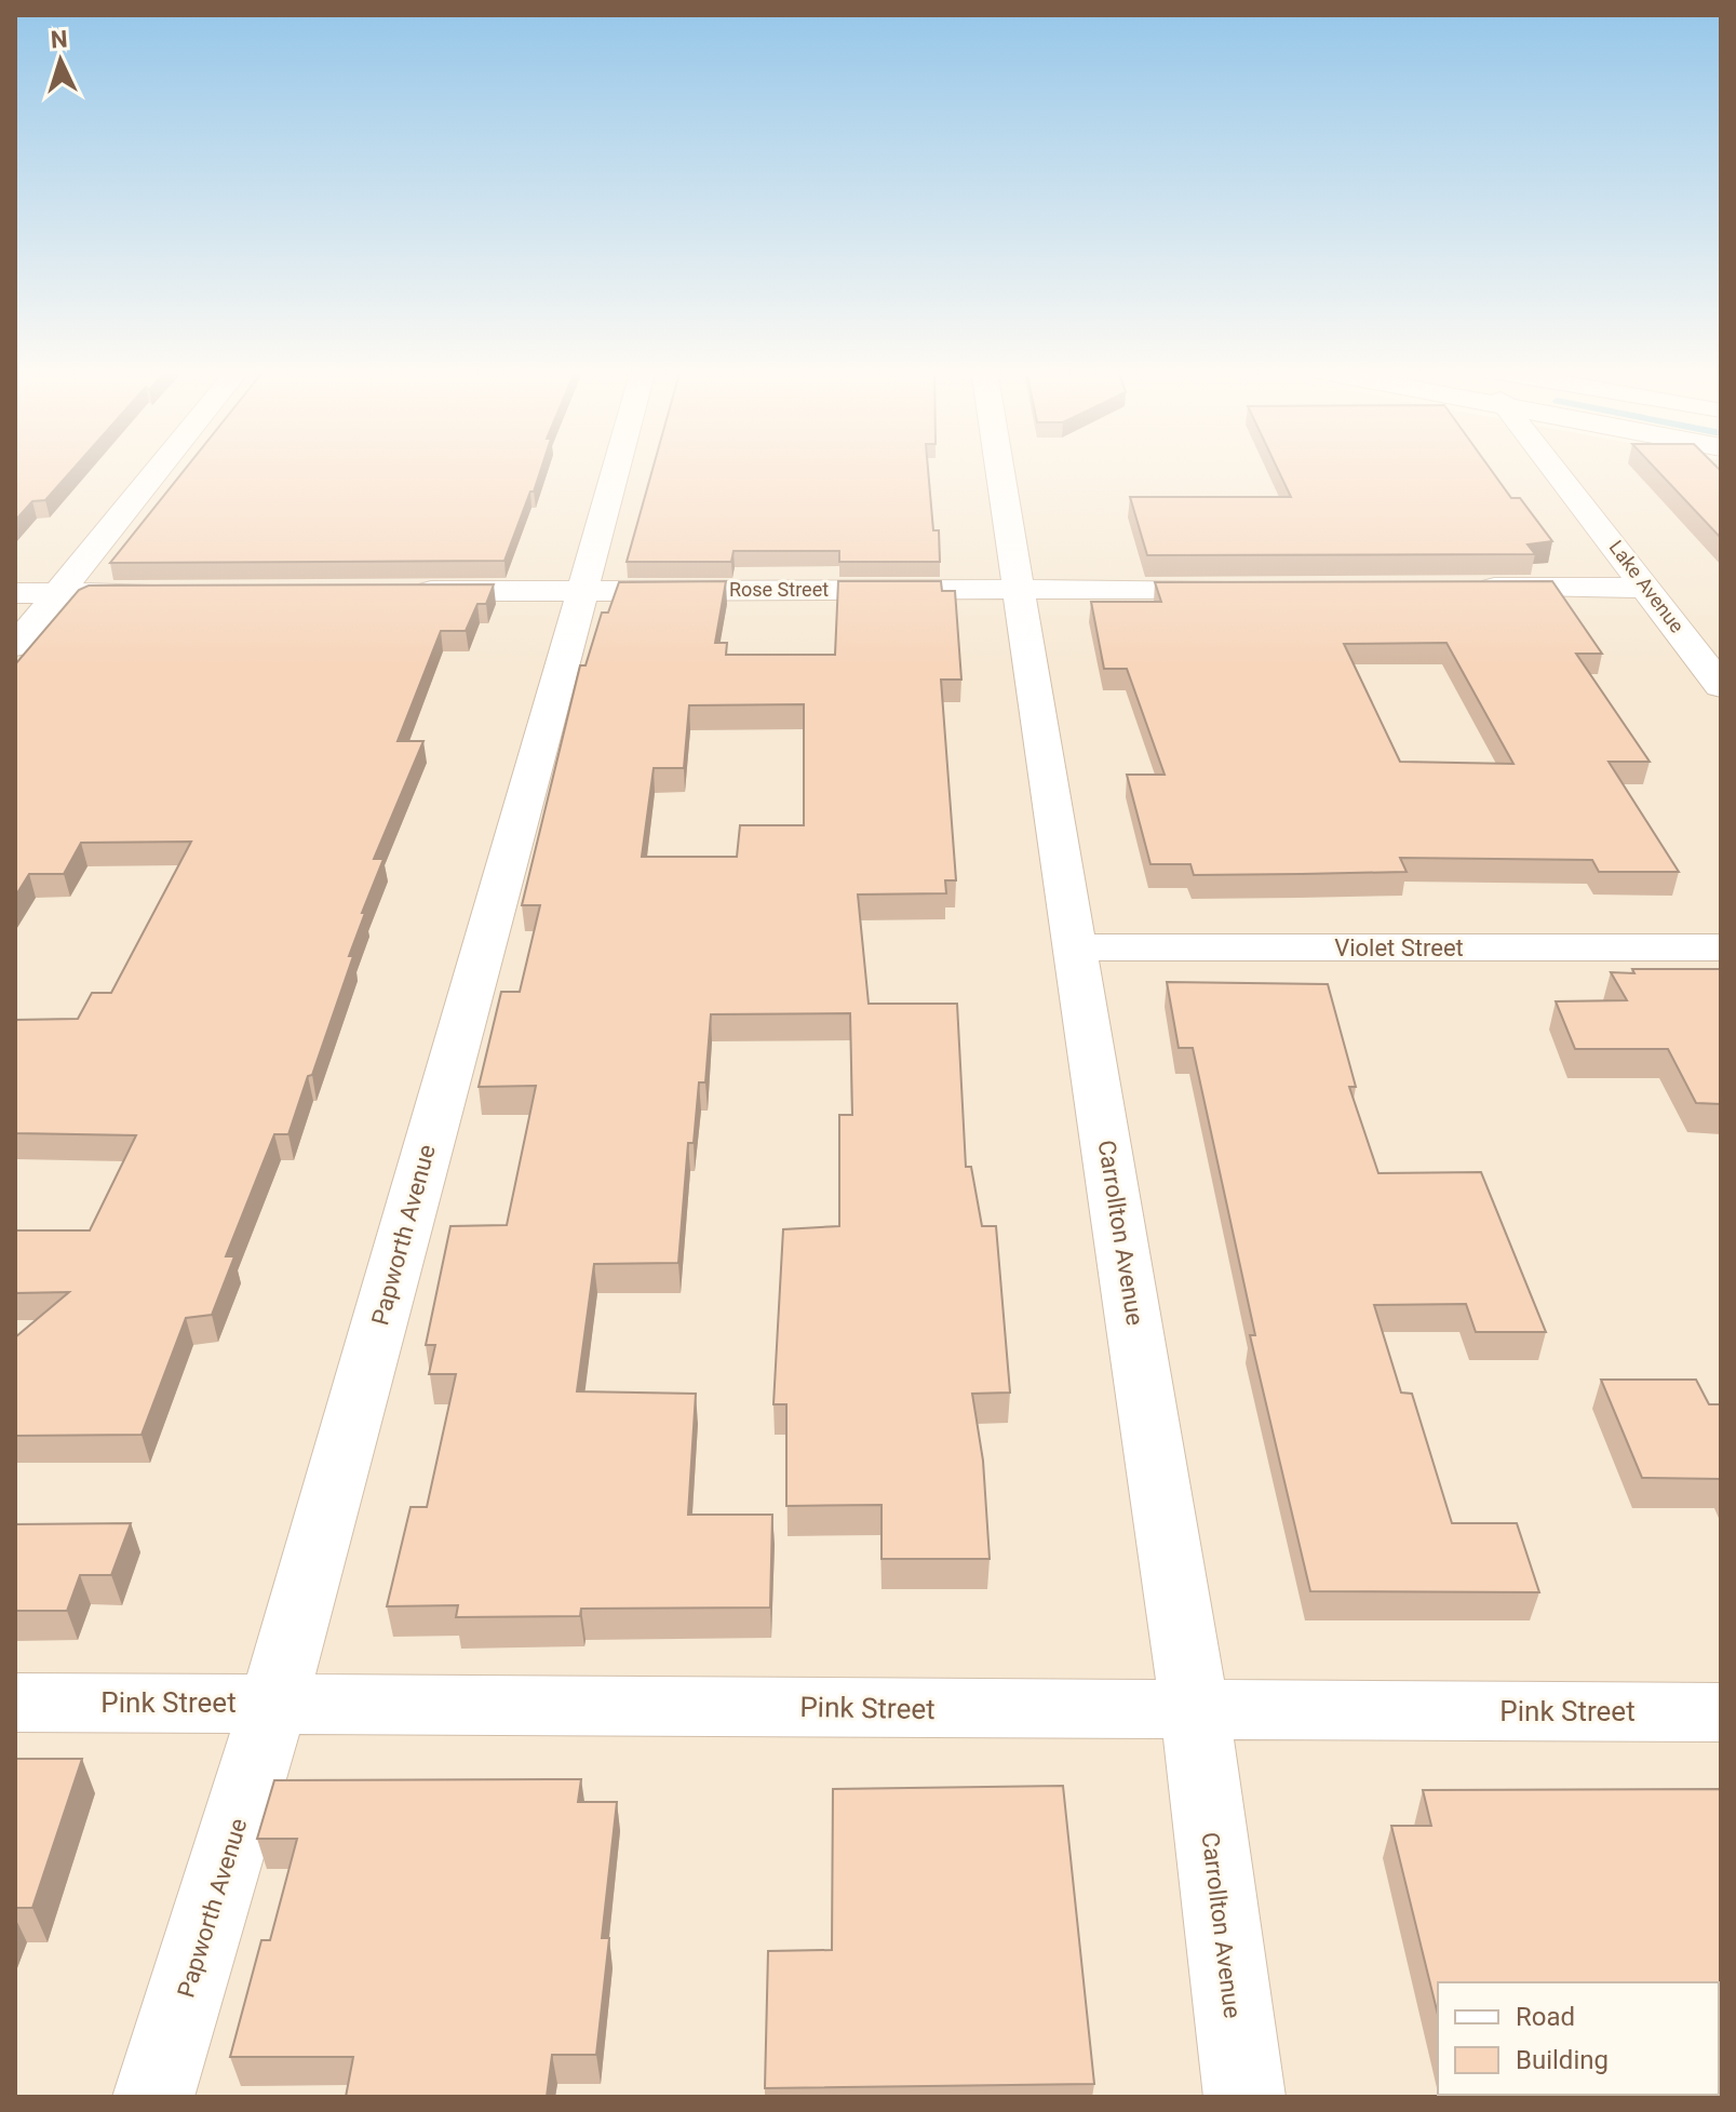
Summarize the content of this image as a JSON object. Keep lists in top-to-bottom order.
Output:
{
  "streets": {
    "street": [
      "Lake Avenue",
      "Rose Street",
      "Violet Street",
      "Carrollton Avenue",
      "Papworth Avenue",
      "Pink Street"
    ]
  },
  "crossings": [
    ["Rose Street", "Carrollton Avenue"],
    ["Rose Street", "Papworth Avenue"],
    ["Violet Street", "Carrollton Avenue"],
    ["Carrollton Avenue", "Pink Street"],
    ["Papworth Avenue", "Pink Street"]
  ],
  "legend": ["Road", "Building"],
  "north": "top"
}
